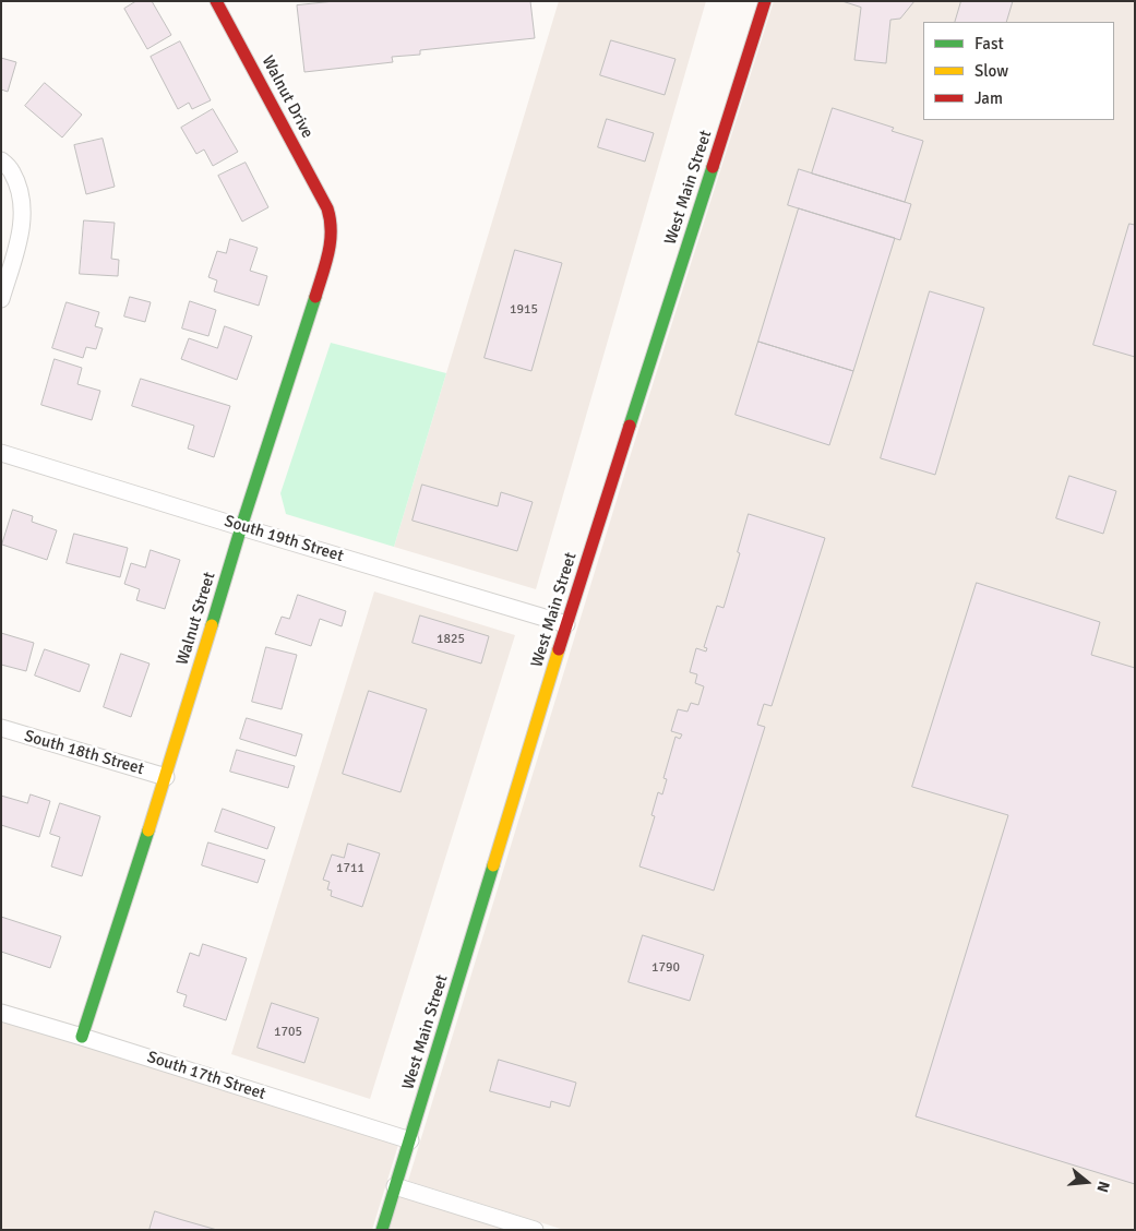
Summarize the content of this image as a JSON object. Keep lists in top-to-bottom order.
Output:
{
  "streets": {
    "main road": ["Walnut Drive", "West Main Street", "Walnut Street"],
    "street": ["South 19th Street", "South 18th Street", "South 17th Street"]
  },
  "crossings": [
    ["Walnut Drive", "Walnut Street"],
    ["West Main Street", "South 19th Street"],
    ["West Main Street", "South 17th Street"],
    ["South 19th Street", "Walnut Street"],
    ["Walnut Street", "South 18th Street"],
    ["Walnut Street", "South 17th Street"]
  ],
  "house_numbers": [
    "1915",
    "1825",
    "1711",
    "1790",
    "1705"
  ],
  "legend": ["Fast", "Slow", "Jam"],
  "north": "right"
}
